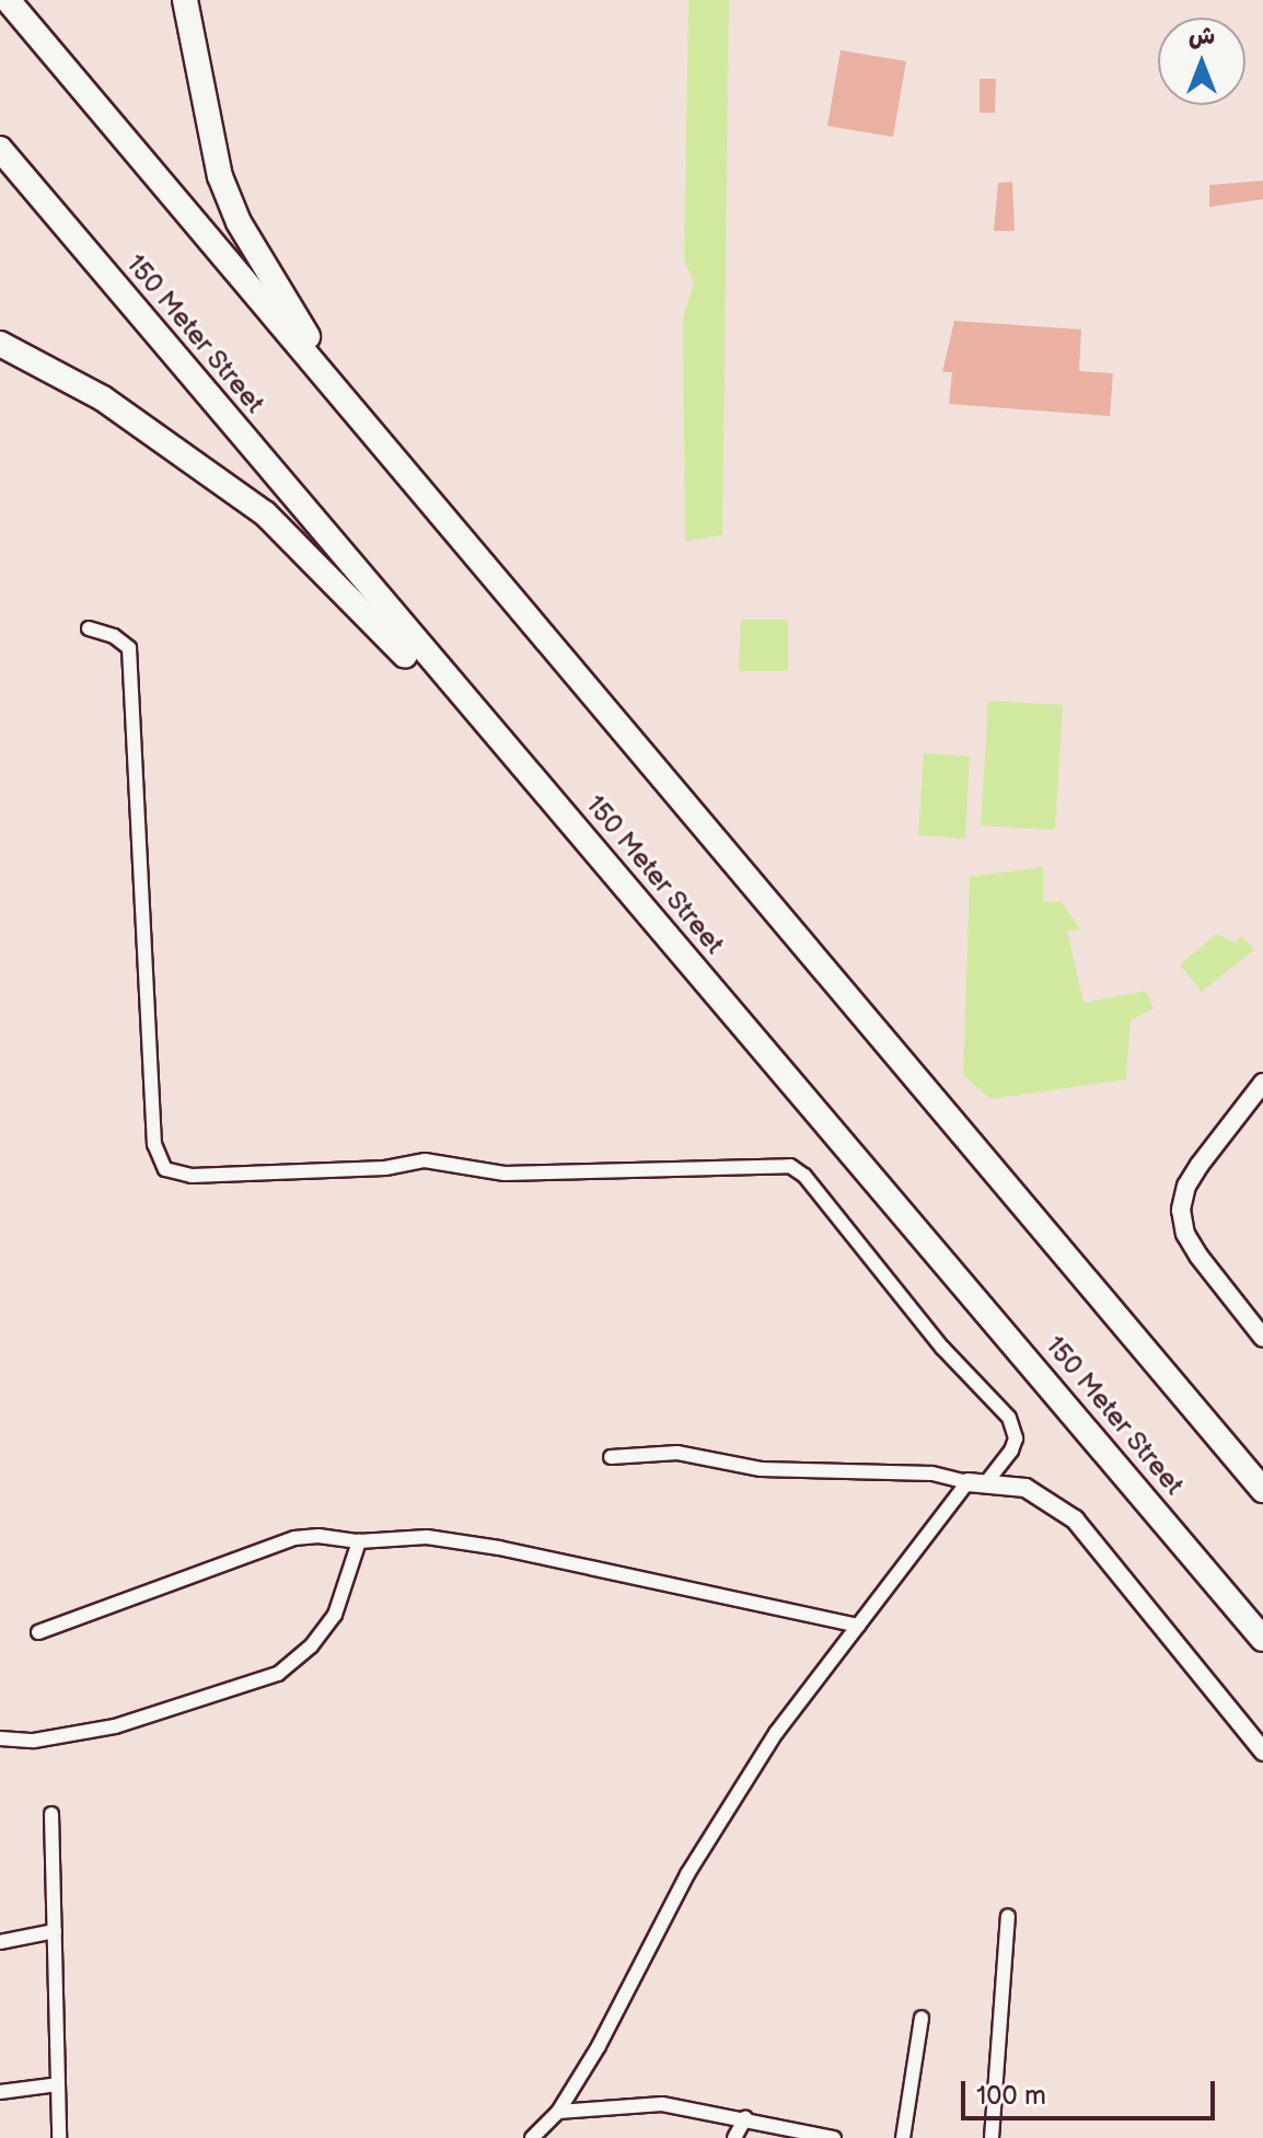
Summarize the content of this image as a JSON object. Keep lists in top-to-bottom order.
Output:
{
  "streets": {
    "highway": ["150 Meter Street"]
  },
  "scale_bar": "100 m",
  "north": "top"
}
